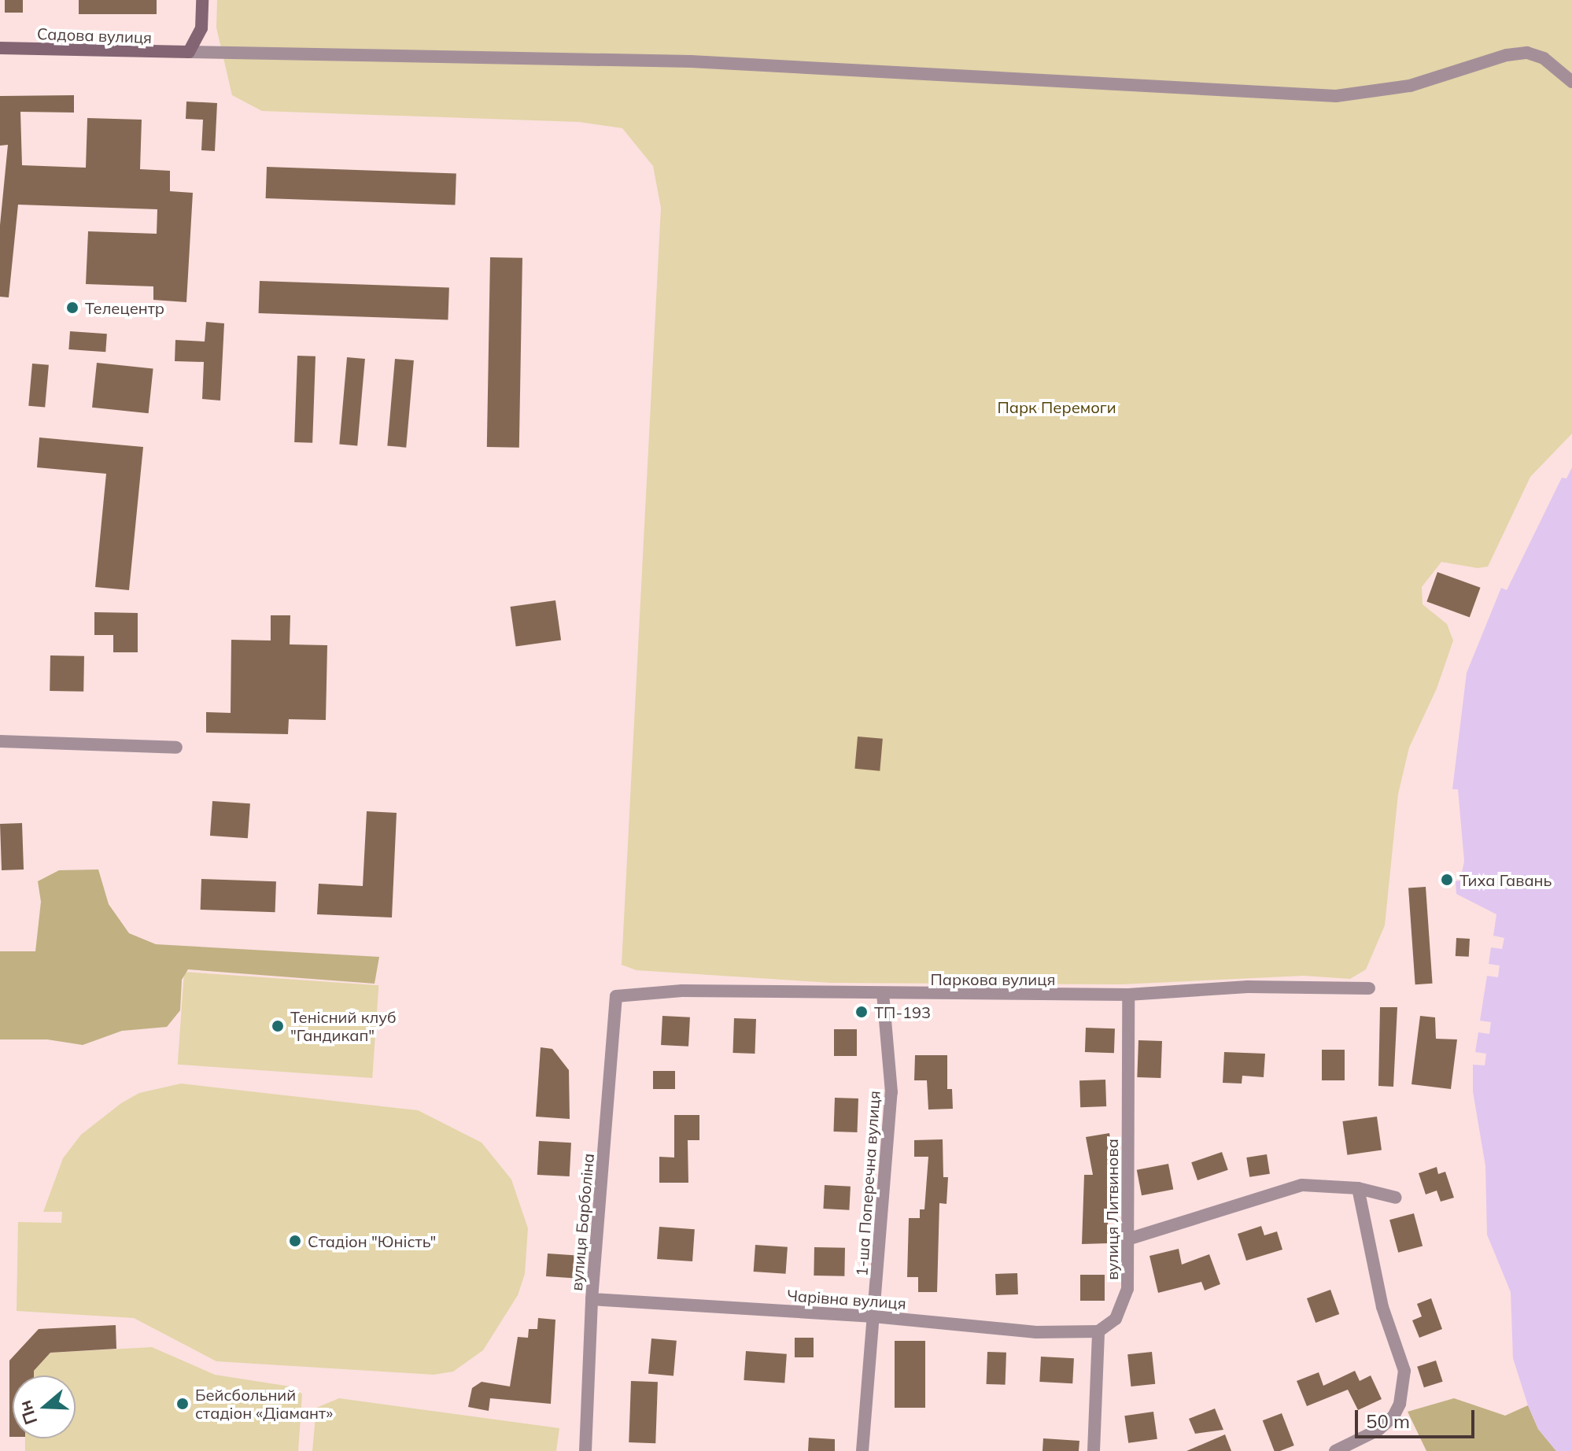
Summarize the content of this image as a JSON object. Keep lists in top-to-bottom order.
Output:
{
  "streets": {
    "street": [
      "Садова вулиця",
      "Паркова вулиця",
      "1-ша Поперечна вулиця",
      "вулиця Литвинова",
      "вулиця Барболіна",
      "Чарівна вулиця"
    ]
  },
  "crossings": [
    ["Паркова вулиця", "1-ша Поперечна вулиця"],
    ["Паркова вулиця", "вулиця Литвинова"],
    ["Паркова вулиця", "вулиця Барболіна"],
    ["1-ша Поперечна вулиця", "Чарівна вулиця"],
    ["вулиця Литвинова", "Чарівна вулиця"],
    ["вулиця Барболіна", "Чарівна вулиця"]
  ],
  "parks": ["Парк Перемоги"],
  "places": [
    "Телецентр",
    "Тиха Гавань",
    "ТП-193",
    "Тенісний клуб \"Гандикап\"",
    "Стадіон \"Юність\"",
    "Бейсбольний стадіон «Діамант»"
  ],
  "scale_bar": "50 m",
  "north": "left"
}
